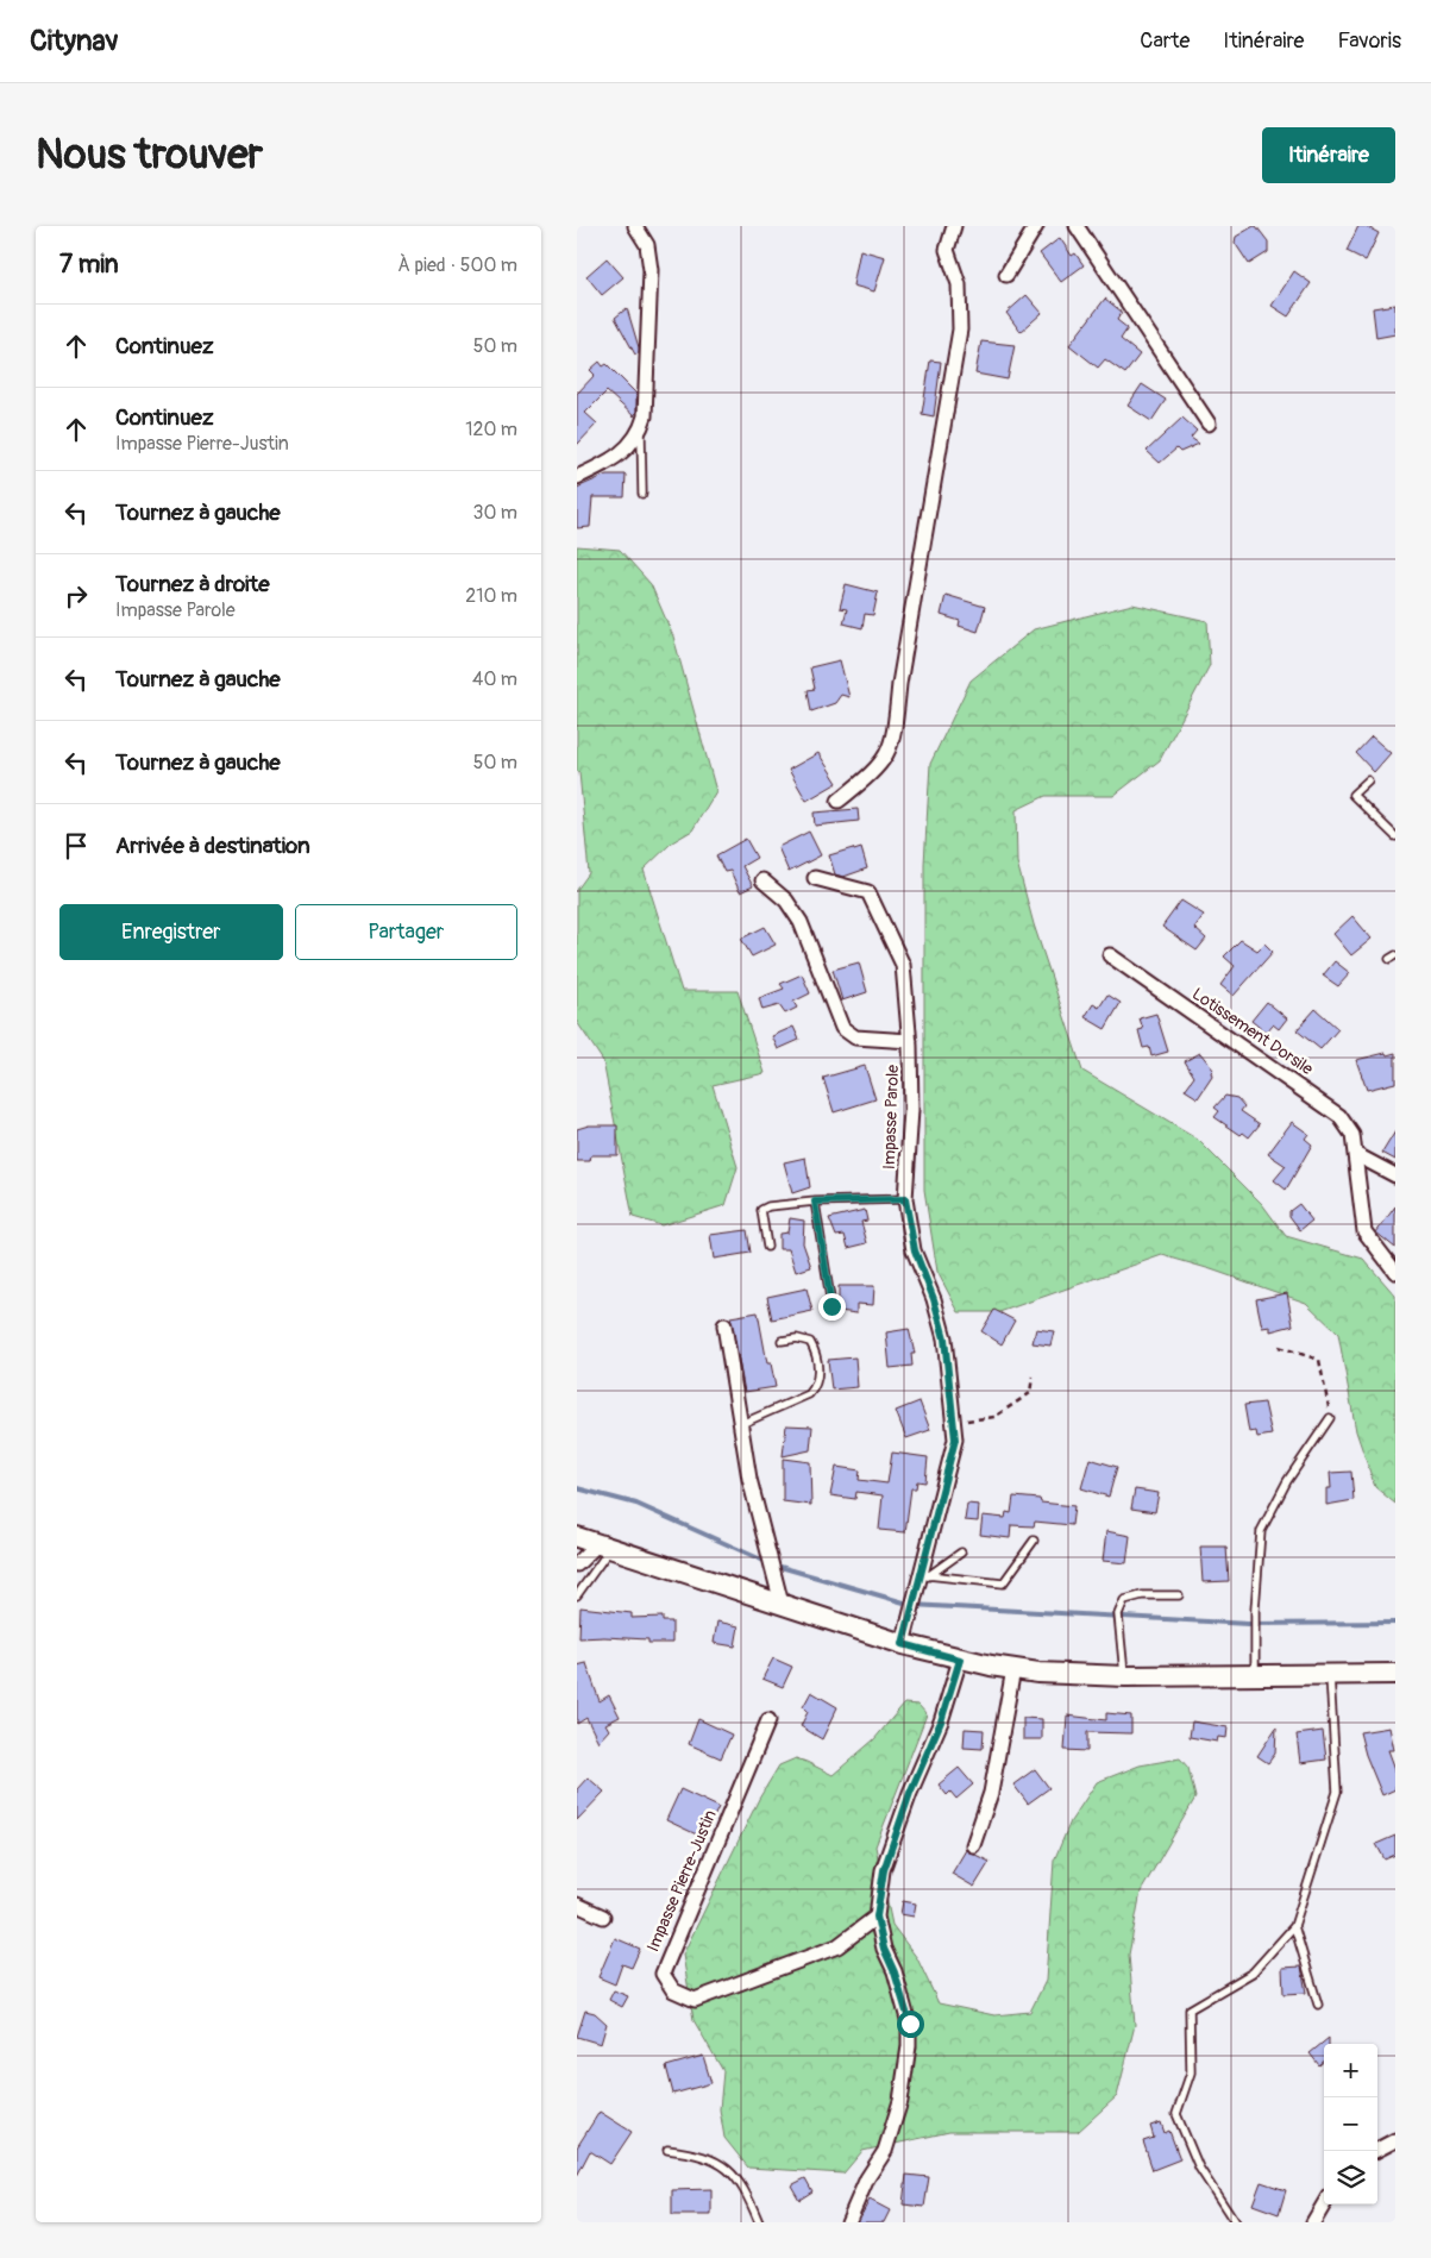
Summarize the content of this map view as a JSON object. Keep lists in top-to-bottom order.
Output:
{
  "streets": {
    "street": ["Lotissement Dorsile", "Impasse Parole", "Impasse Pierre-Justin"]
  },
  "page": {
    "header": "Citynav",
    "nav": ["Carte", "Itinéraire", "Favoris"],
    "buttons": [
      "Itinéraire",
      ["Enregistrer", "Partager"]
    ],
    "title": "Nous trouver",
    "heading": ["7 min", "À pied · 500 m"],
    "list": [
      ["Continuez", "50 m"],
      ["Continuez", "Impasse Pierre-Justin", "120 m"],
      ["Tournez à gauche", "30 m"],
      ["Tournez à droite", "Impasse Parole", "210 m"],
      ["Tournez à gauche", "40 m"],
      ["Tournez à gauche", "50 m"],
      "Arrivée à destination"
    ],
    "map_buttons": ["+", "−"]
  }
}
